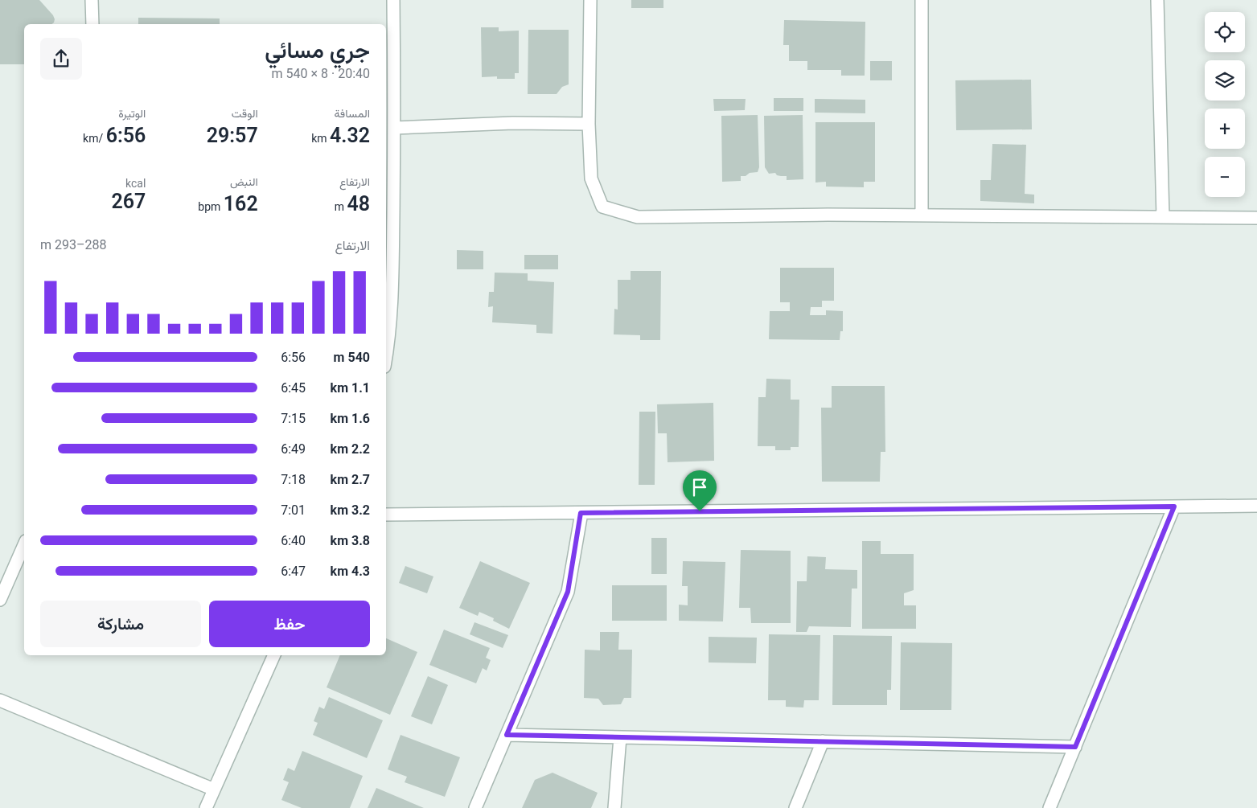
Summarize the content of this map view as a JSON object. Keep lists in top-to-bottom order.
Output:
{
  "page": {
    "map_buttons": ["+", "−"],
    "heading": ["جري مسائي", "20:40 · 8 × 540 m"],
    "stats": [
      ["المسافة", "4.32 km"],
      ["الوقت", "29:57"],
      ["الوتيرة", "6:56 /km"],
      ["الارتفاع", "48 m"],
      ["النبض", "162 bpm"],
      ["kcal", "267"]
    ],
    "chart": ["الارتفاع", "288–293 m"],
    "list": [
      {
        "name": "540 m",
        "note": "6:56"
      },
      {
        "name": "1.1 km",
        "note": "6:45"
      },
      {
        "name": "1.6 km",
        "note": "7:15"
      },
      {
        "name": "2.2 km",
        "note": "6:49"
      },
      {
        "name": "2.7 km",
        "note": "7:18"
      },
      {
        "name": "3.2 km",
        "note": "7:01"
      },
      {
        "name": "3.8 km",
        "note": "6:40"
      },
      {
        "name": "4.3 km",
        "note": "6:47"
      }
    ],
    "buttons": ["حفظ", "مشاركة"]
  }
}
